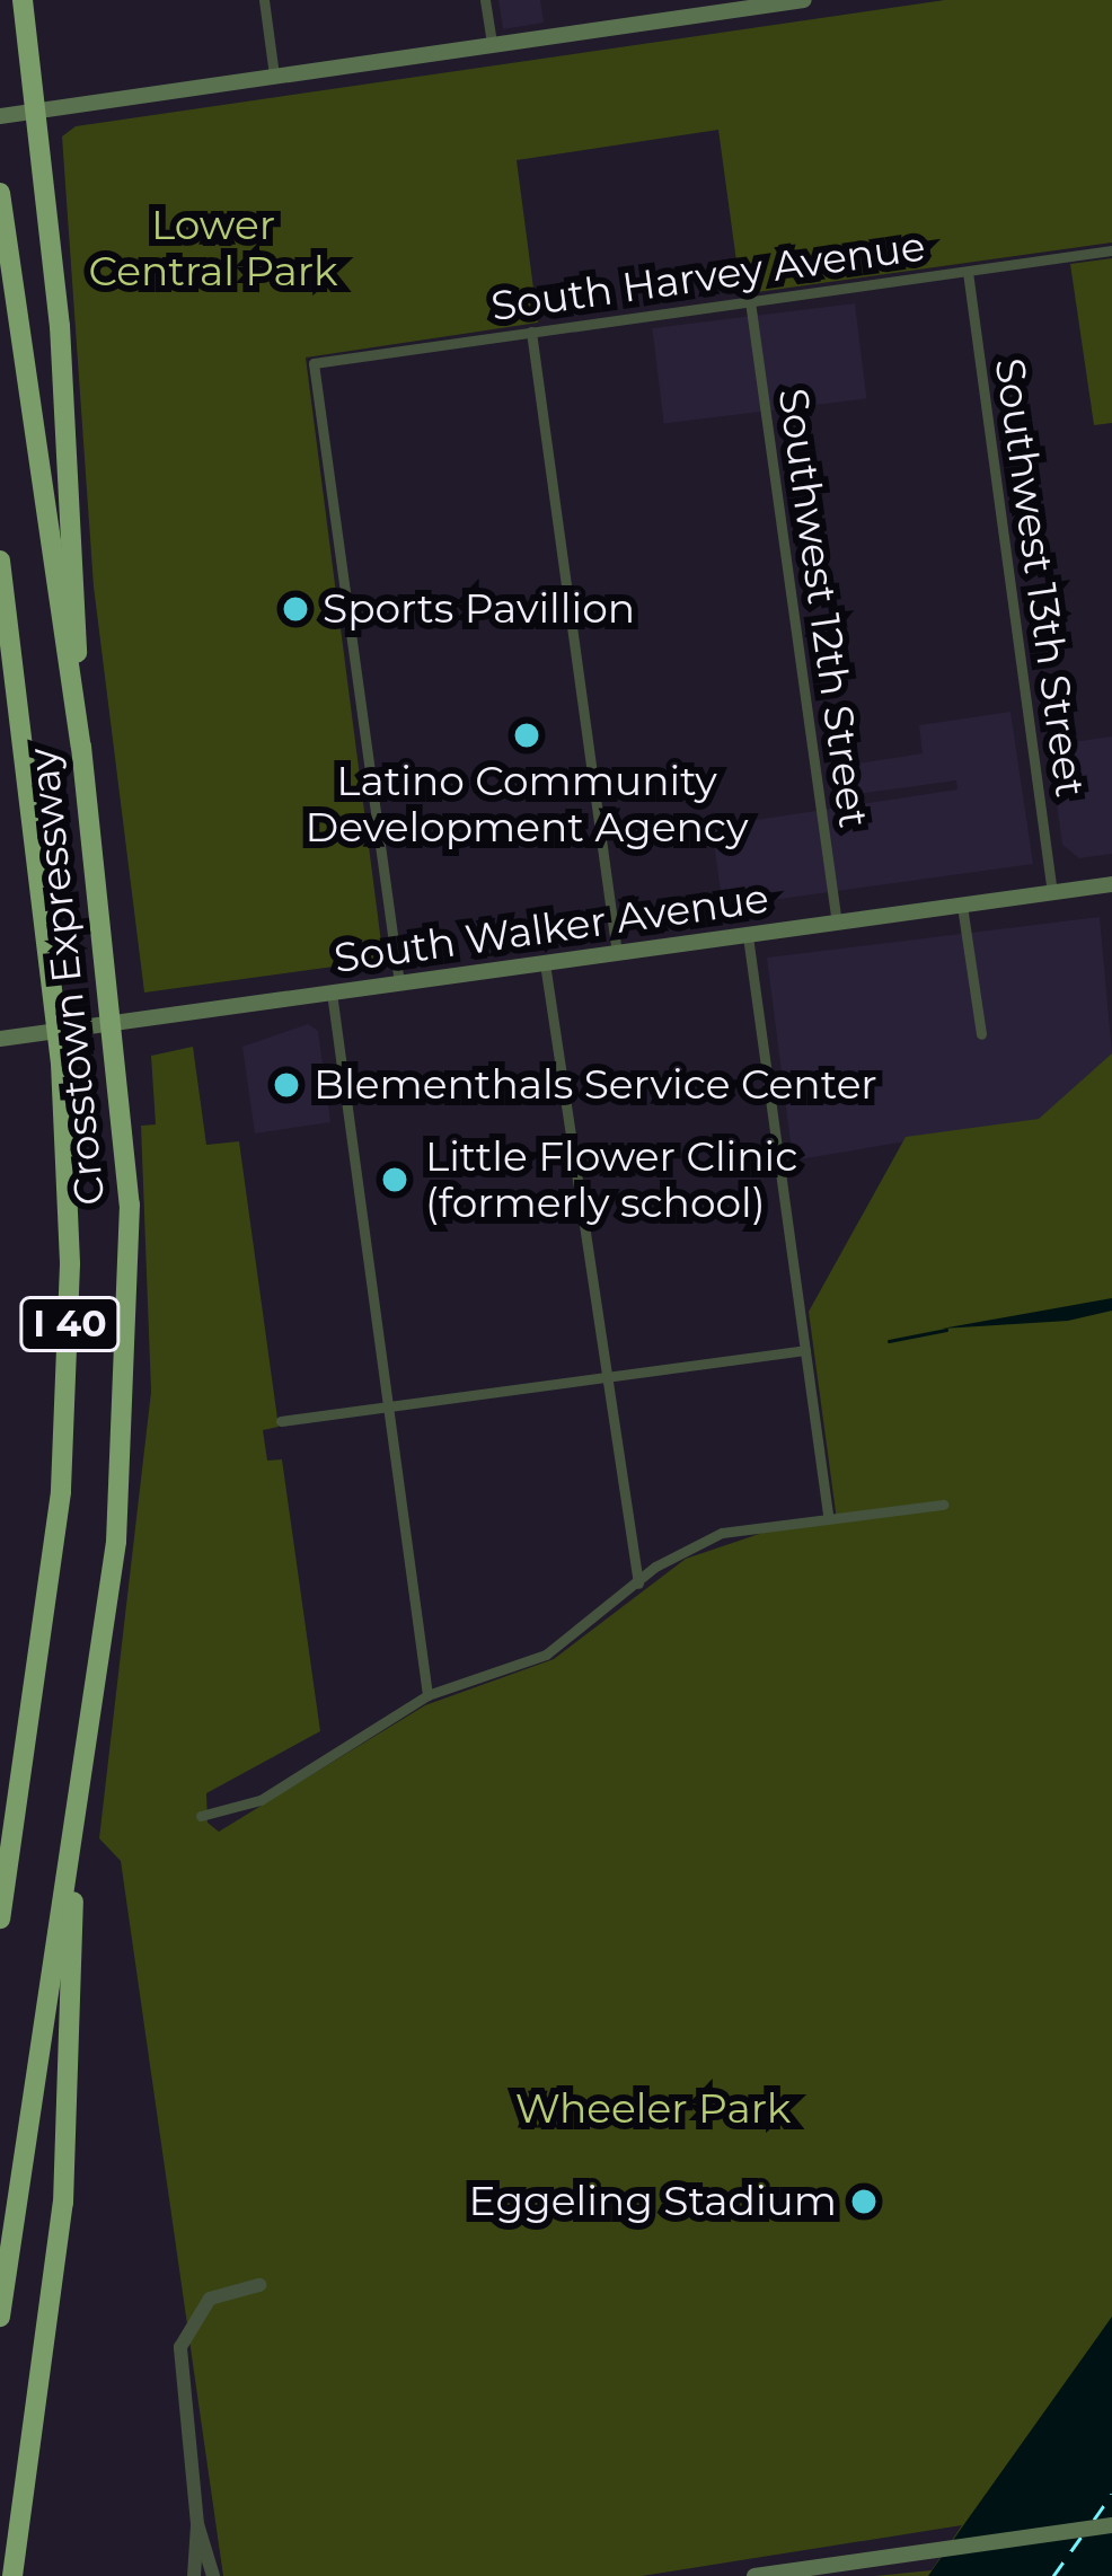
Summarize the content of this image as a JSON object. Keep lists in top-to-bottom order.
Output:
{
  "streets": {
    "highway": ["Crosstown Expressway", "I 40"],
    "main road": ["South Walker Avenue"],
    "street": ["South Harvey Avenue", "Southwest 13th Street", "Southwest 12th Street"]
  },
  "crossings": [
    ["South Harvey Avenue", "Southwest 13th Street"],
    ["South Harvey Avenue", "Southwest 12th Street"],
    ["South Harvey Avenue", "South Walker Avenue"],
    ["Southwest 13th Street", "South Walker Avenue"],
    ["Southwest 12th Street", "South Walker Avenue"]
  ],
  "parks": ["Lower Central Park", "Wheeler Park"],
  "places": [
    "Sports Pavillion",
    "Latino Community Development Agency",
    "Blementhals Service Center",
    "Little Flower Clinic (formerly school)",
    "Eggeling Stadium"
  ]
}
